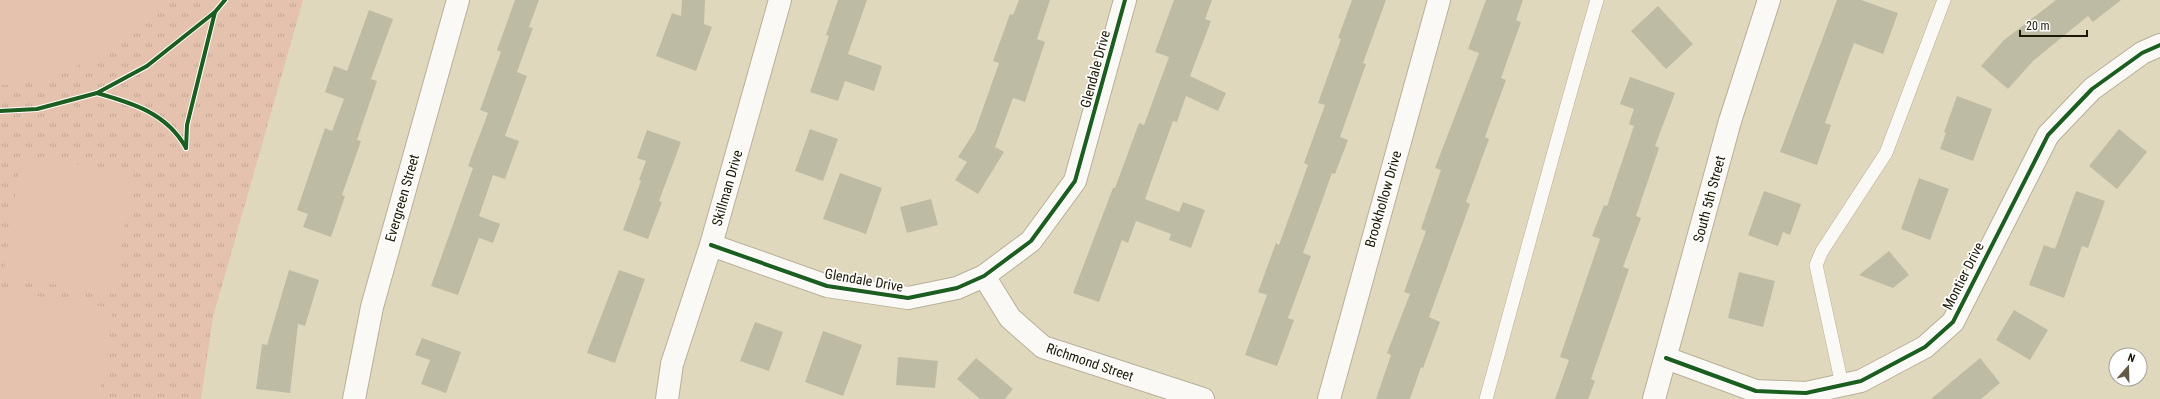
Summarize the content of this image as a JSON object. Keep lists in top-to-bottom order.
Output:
{
  "streets": {
    "street": [
      "Glendale Drive",
      "Skillman Drive",
      "Evergreen Street",
      "Brookhollow Drive",
      "South 5th Street",
      "Montier Drive",
      "Richmond Street"
    ]
  },
  "crossings": [
    ["Glendale Drive", "Skillman Drive"],
    ["Glendale Drive", "Richmond Street"],
    ["South 5th Street", "Montier Drive"]
  ],
  "scale_bar": "20 m",
  "north": "top"
}
